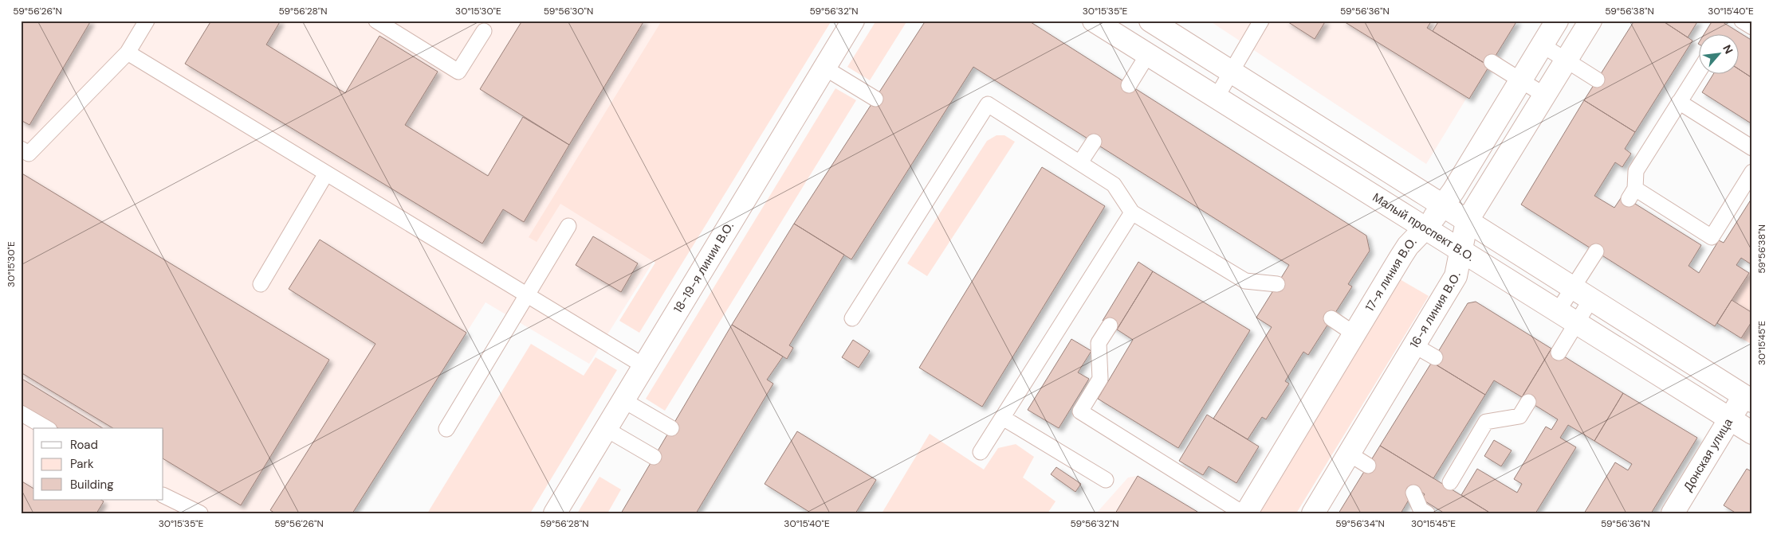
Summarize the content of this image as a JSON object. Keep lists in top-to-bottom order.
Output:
{
  "streets": {
    "main road": [
      "Малый проспект В.О.",
      "18-19-я линии В.О.",
      "17-я линия В.О.",
      "16-я линия В.О.",
      "Донская улица"
    ]
  },
  "crossings": [
    ["Малый проспект В.О.", "17-я линия В.О."],
    ["Малый проспект В.О.", "16-я линия В.О."],
    ["Малый проспект В.О.", "Донская улица"]
  ],
  "legend": ["Road", "Park", "Building"],
  "north": "top right",
  "coordinates": [
    "59°56'26\"N",
    "59°56'28\"N",
    "30°15'30\"E",
    "59°56'30\"N",
    "59°56'32\"N",
    "30°15'35\"E",
    "59°56'36\"N",
    "59°56'38\"N",
    "30°15'40\"E",
    "30°15'45\"E",
    "59°56'34\"N"
  ]
}
